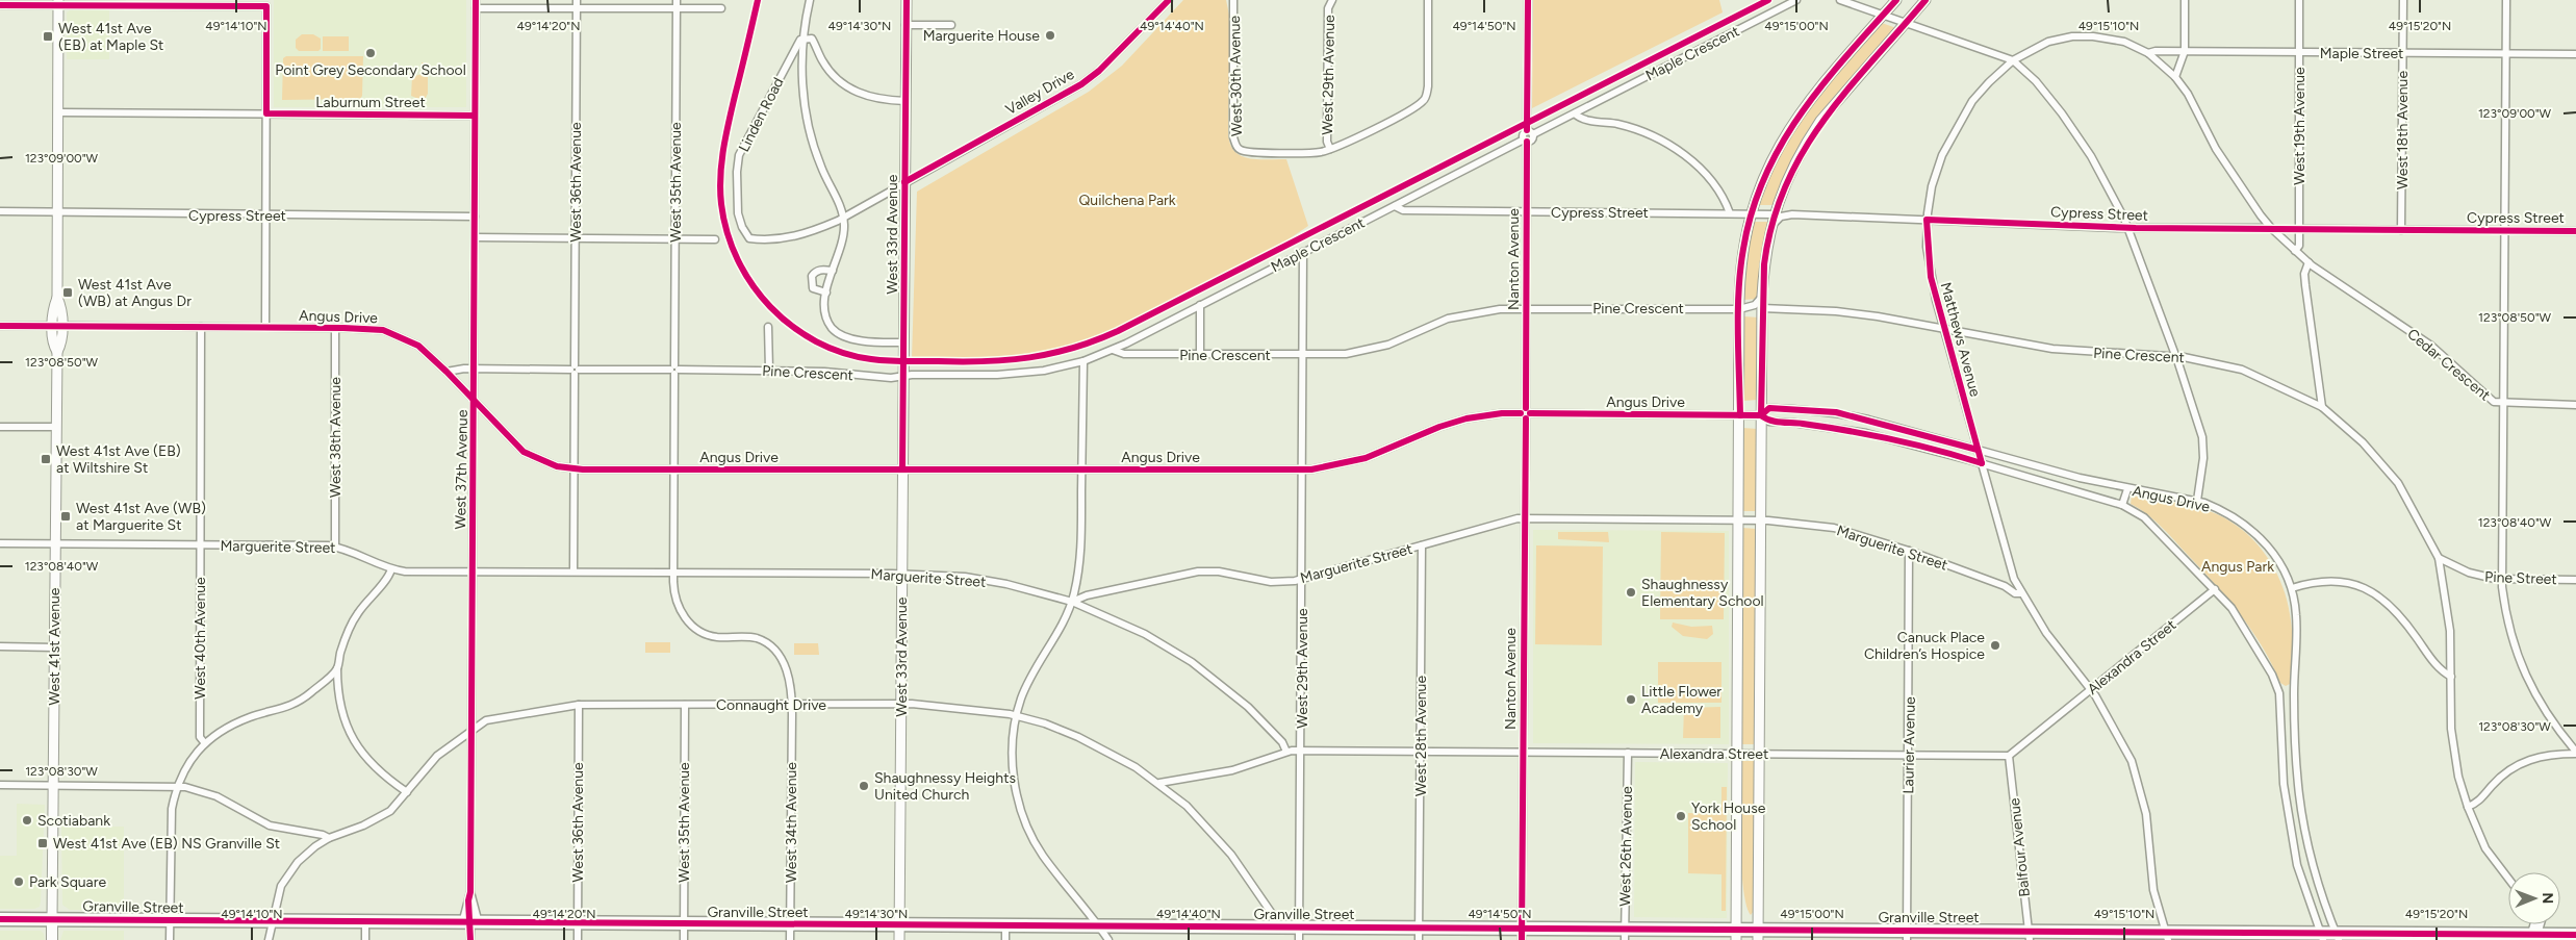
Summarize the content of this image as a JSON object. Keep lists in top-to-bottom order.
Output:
{
  "streets": {
    "highway": ["Granville Street"],
    "main road": ["West 33rd Avenue", "West 41st Avenue"],
    "street": [
      "Maple Crescent",
      "Maple Street",
      "West 29th Avenue",
      "West 30th Avenue",
      "Valley Drive",
      "Laburnum Street",
      "Linden Road",
      "West 19th Avenue",
      "West 18th Avenue",
      "West 36th Avenue",
      "West 35th Avenue",
      "Cypress Street",
      "Nanton Avenue",
      "Pine Crescent",
      "Angus Drive",
      "Matthews Avenue",
      "Cedar Crescent",
      "West 38th Avenue",
      "West 37th Avenue",
      "Marguerite Street",
      "Pine Street",
      "West 40th Avenue",
      "Alexandra Street",
      "Connaught Drive",
      "West 28th Avenue",
      "Laurier Avenue",
      "West 34th Avenue",
      "West 26th Avenue",
      "Balfour Avenue"
    ]
  },
  "crossings": [
    ["Maple Crescent", "West 29th Avenue"],
    ["Maple Crescent", "Cypress Street"],
    ["Maple Crescent", "Nanton Avenue"],
    ["Maple Crescent", "Pine Crescent"],
    ["Maple Street", "West 19th Avenue"],
    ["Maple Street", "West 18th Avenue"],
    ["Maple Street", "Cedar Crescent"],
    ["West 29th Avenue", "West 30th Avenue"],
    ["West 29th Avenue", "Pine Crescent"],
    ["West 29th Avenue", "Angus Drive"],
    ["West 29th Avenue", "Marguerite Street"],
    ["West 29th Avenue", "Alexandra Street"],
    ["West 29th Avenue", "Granville Street"],
    ["Valley Drive", "West 33rd Avenue"],
    ["Laburnum Street", "West 37th Avenue"],
    ["Laburnum Street", "West 41st Avenue"],
    ["West 19th Avenue", "Cypress Street"],
    ["West 19th Avenue", "Cedar Crescent"],
    ["West 18th Avenue", "Cypress Street"],
    ["West 36th Avenue", "Pine Crescent"],
    ["West 36th Avenue", "Angus Drive"],
    ["West 36th Avenue", "Marguerite Street"],
    ["West 36th Avenue", "Connaught Drive"],
    ["West 36th Avenue", "Granville Street"],
    ["West 35th Avenue", "Pine Crescent"],
    ["West 35th Avenue", "Angus Drive"],
    ["West 35th Avenue", "Marguerite Street"],
    ["West 35th Avenue", "Connaught Drive"],
    ["West 35th Avenue", "West 34th Avenue"],
    ["West 35th Avenue", "Granville Street"],
    ["Cypress Street", "Nanton Avenue"],
    ["Cypress Street", "Matthews Avenue"],
    ["Cypress Street", "Cedar Crescent"],
    ["Cypress Street", "West 37th Avenue"],
    ["Cypress Street", "West 41st Avenue"],
    ["West 33rd Avenue", "Pine Crescent"],
    ["West 33rd Avenue", "Angus Drive"],
    ["West 33rd Avenue", "Marguerite Street"],
    ["West 33rd Avenue", "Connaught Drive"],
    ["West 33rd Avenue", "Granville Street"],
    ["Nanton Avenue", "Pine Crescent"],
    ["Nanton Avenue", "Angus Drive"],
    ["Nanton Avenue", "Marguerite Street"],
    ["Nanton Avenue", "Alexandra Street"],
    ["Nanton Avenue", "Granville Street"],
    ["Pine Crescent", "Angus Drive"],
    ["Pine Crescent", "Matthews Avenue"],
    ["Pine Crescent", "West 37th Avenue"],
    ["Pine Crescent", "Pine Street"],
    ["Angus Drive", "Matthews Avenue"],
    ["Angus Drive", "West 38th Avenue"],
    ["Angus Drive", "West 37th Avenue"],
    ["Angus Drive", "West 40th Avenue"],
    ["Angus Drive", "West 41st Avenue"],
    ["Angus Drive", "Alexandra Street"],
    ["Angus Drive", "Granville Street"],
    ["Matthews Avenue", "Cedar Crescent"],
    ["Matthews Avenue", "Marguerite Street"],
    ["Matthews Avenue", "Alexandra Street"],
    ["Matthews Avenue", "Granville Street"],
    ["Cedar Crescent", "Pine Street"],
    ["West 38th Avenue", "Marguerite Street"],
    ["West 37th Avenue", "Marguerite Street"],
    ["West 37th Avenue", "Connaught Drive"],
    ["West 37th Avenue", "Granville Street"],
    ["Marguerite Street", "West 40th Avenue"],
    ["Marguerite Street", "West 41st Avenue"],
    ["Marguerite Street", "West 28th Avenue"],
    ["Marguerite Street", "Laurier Avenue"],
    ["Marguerite Street", "West 34th Avenue"],
    ["West 41st Avenue", "Granville Street"],
    ["Alexandra Street", "Connaught Drive"],
    ["Alexandra Street", "West 28th Avenue"],
    ["Alexandra Street", "Laurier Avenue"],
    ["Alexandra Street", "West 26th Avenue"],
    ["Alexandra Street", "Balfour Avenue"],
    ["Connaught Drive", "West 34th Avenue"],
    ["Connaught Drive", "Granville Street"],
    ["West 28th Avenue", "Granville Street"],
    ["Laurier Avenue", "Granville Street"],
    ["West 34th Avenue", "Granville Street"],
    ["West 26th Avenue", "Granville Street"],
    ["Balfour Avenue", "Granville Street"]
  ],
  "parks": ["Quilchena Park", "Angus Park"],
  "places": {
    "other": [
      "Marguerite House",
      "Point Grey Secondary School",
      "Shaughnessy Elementary School",
      "Canuck Place Children’s Hospice",
      "Little Flower Academy",
      "Shaughnessy Heights United Church",
      "York House School",
      "Scotiabank",
      "Park Square"
    ],
    "transit": [
      "West 41st Ave (EB) at Maple St",
      "West 41st Ave (WB) at Angus Dr",
      "West 41st Ave (EB) at Wiltshire St",
      "West 41st Ave (WB) at Marguerite St",
      "West 41st Ave (EB) NS Granville St"
    ]
  },
  "north": "right",
  "coordinates": [
    "49°14'10\"N",
    "49°14'20\"N",
    "49°14'30\"N",
    "49°14'40\"N",
    "49°14'50\"N",
    "49°15'00\"N",
    "49°15'10\"N",
    "49°15'20\"N",
    "123°09'00\"W",
    "123°08'50\"W",
    "123°08'40\"W",
    "123°08'30\"W"
  ]
}
